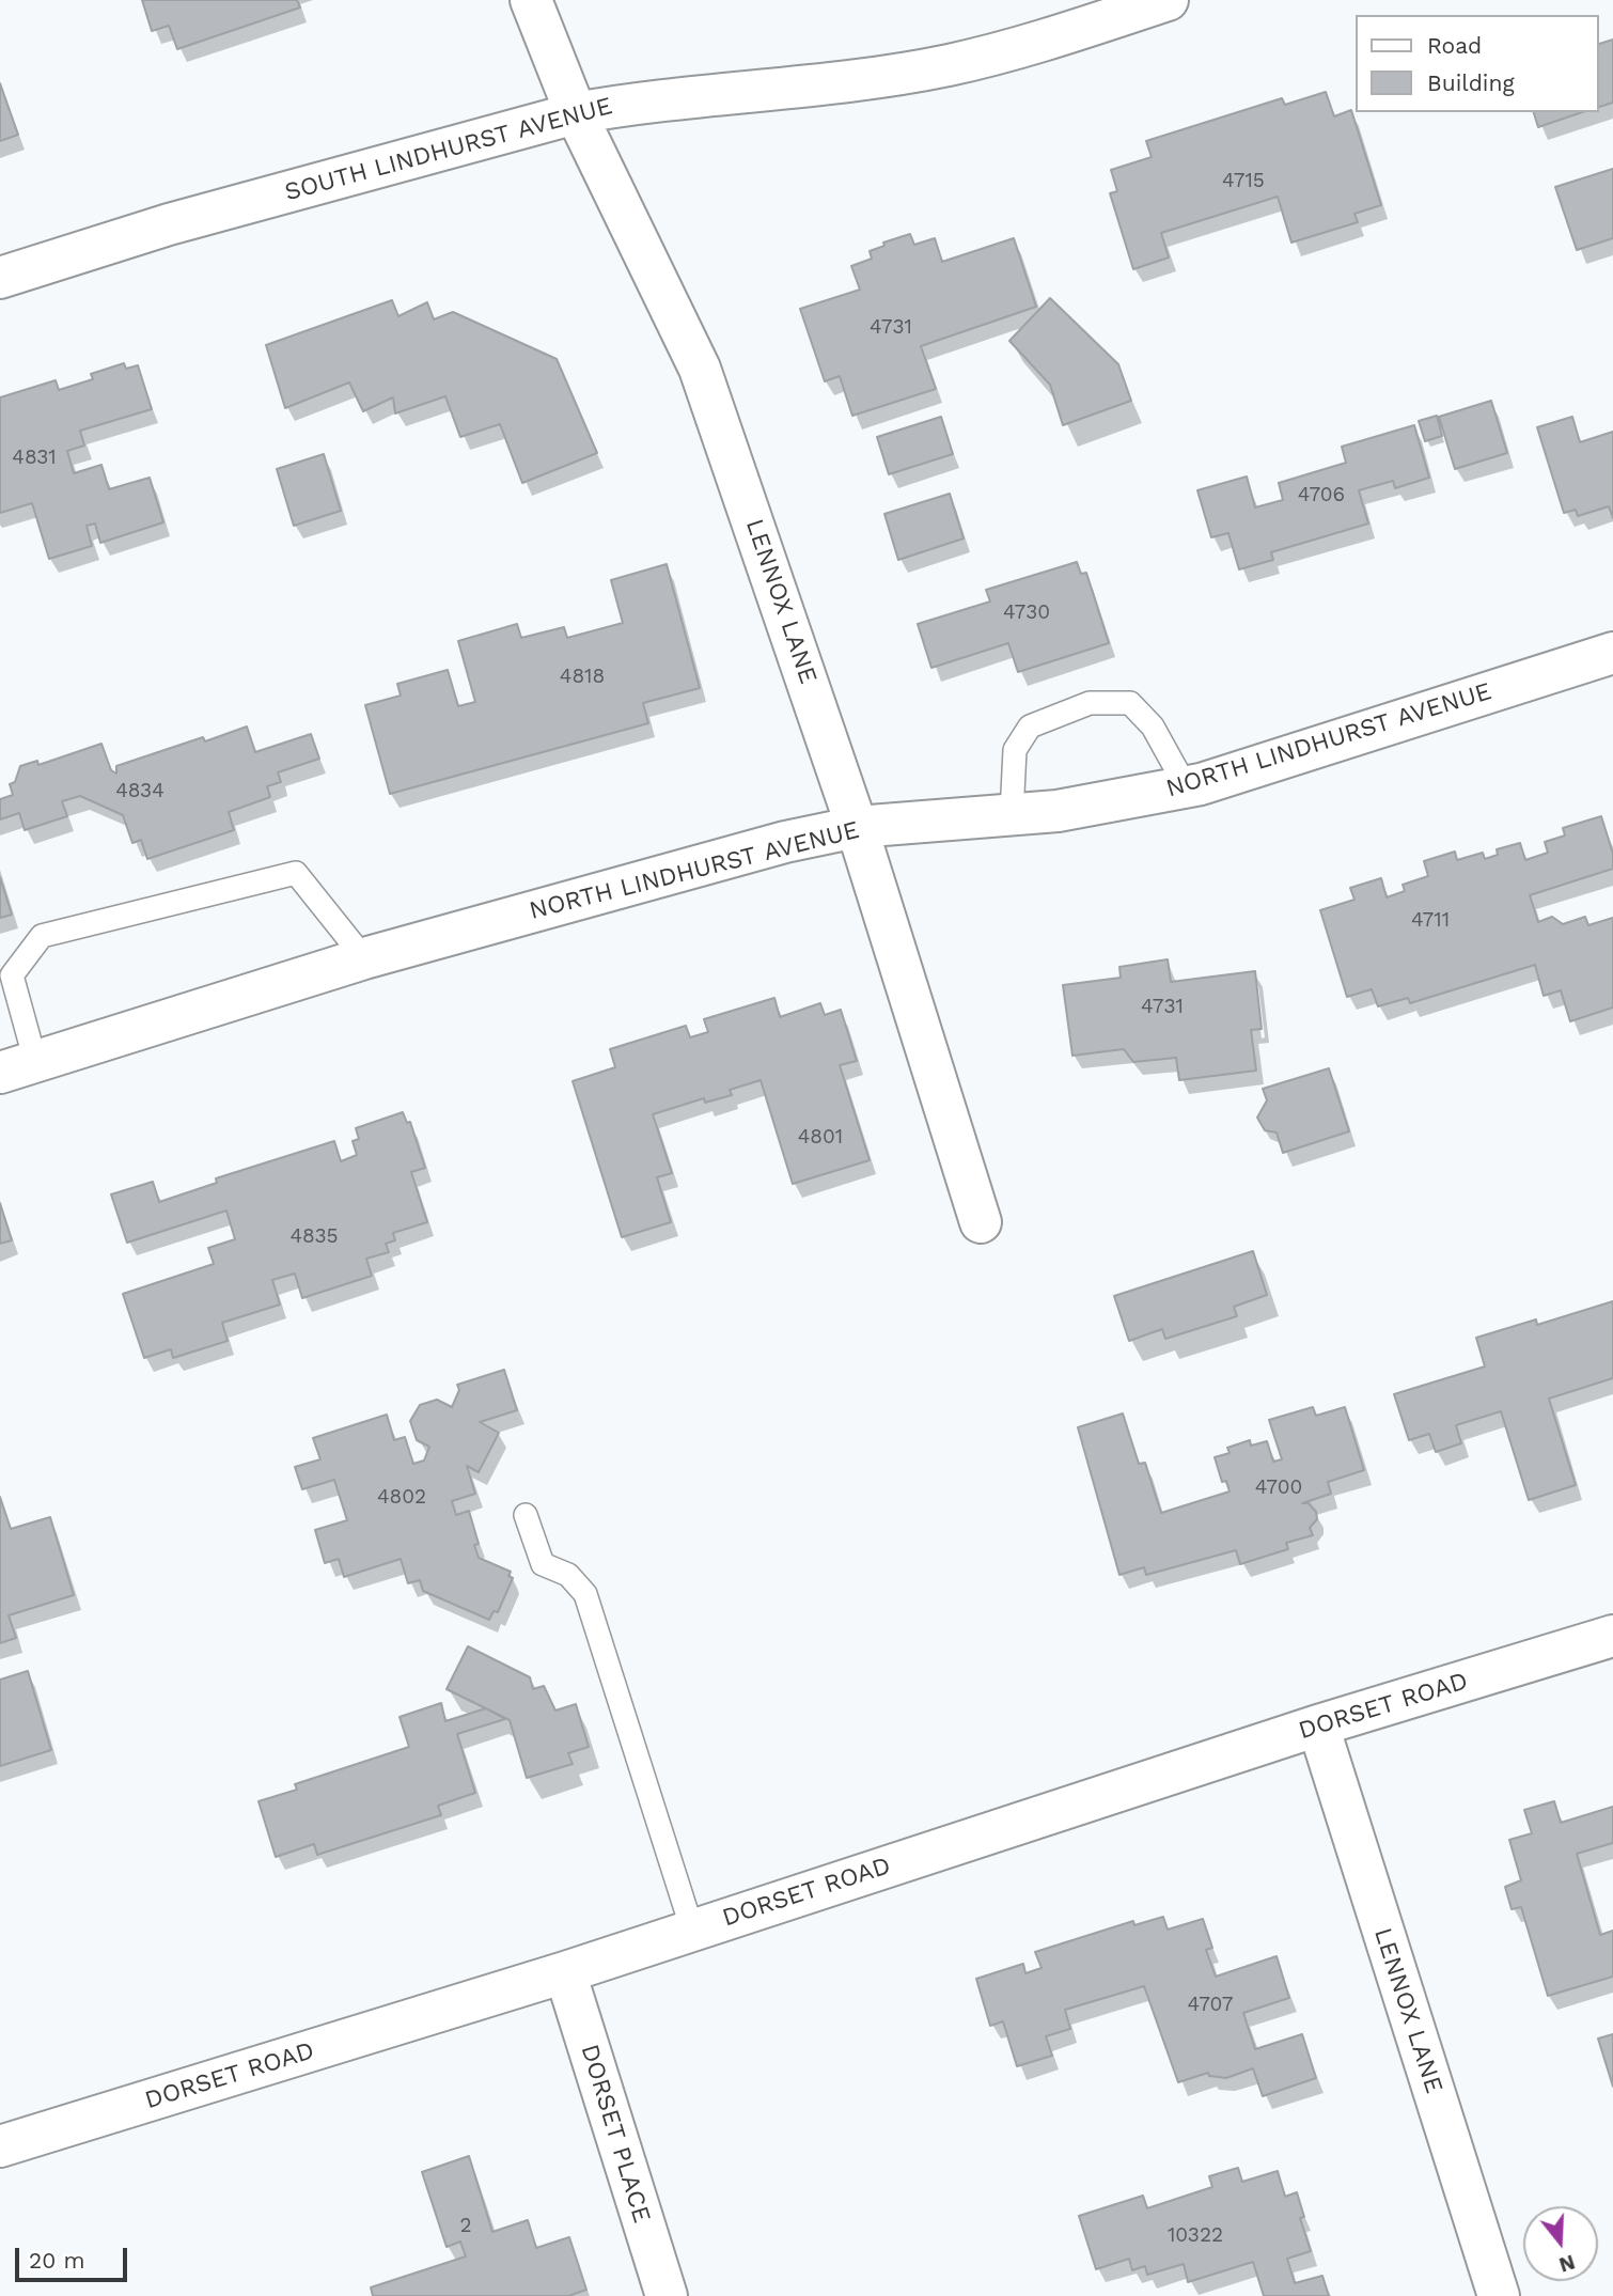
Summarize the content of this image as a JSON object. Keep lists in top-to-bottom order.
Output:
{
  "streets": {
    "street": [
      "SOUTH LINDHURST AVENUE",
      "LENNOX LANE",
      "NORTH LINDHURST AVENUE",
      "DORSET ROAD",
      "DORSET PLACE"
    ]
  },
  "crossings": [
    ["SOUTH LINDHURST AVENUE", "LENNOX LANE"],
    ["LENNOX LANE", "NORTH LINDHURST AVENUE"],
    ["LENNOX LANE", "DORSET ROAD"],
    ["DORSET ROAD", "DORSET PLACE"]
  ],
  "house_numbers": [
    "4715",
    "4731",
    "4831",
    "4706",
    "4730",
    "4818",
    "4834",
    "4711",
    "4731",
    "4801",
    "4835",
    "4700",
    "4802",
    "4707",
    "2",
    "10322"
  ],
  "legend": ["Road", "Building"],
  "scale_bar": "20 m",
  "north": "bottom"
}
